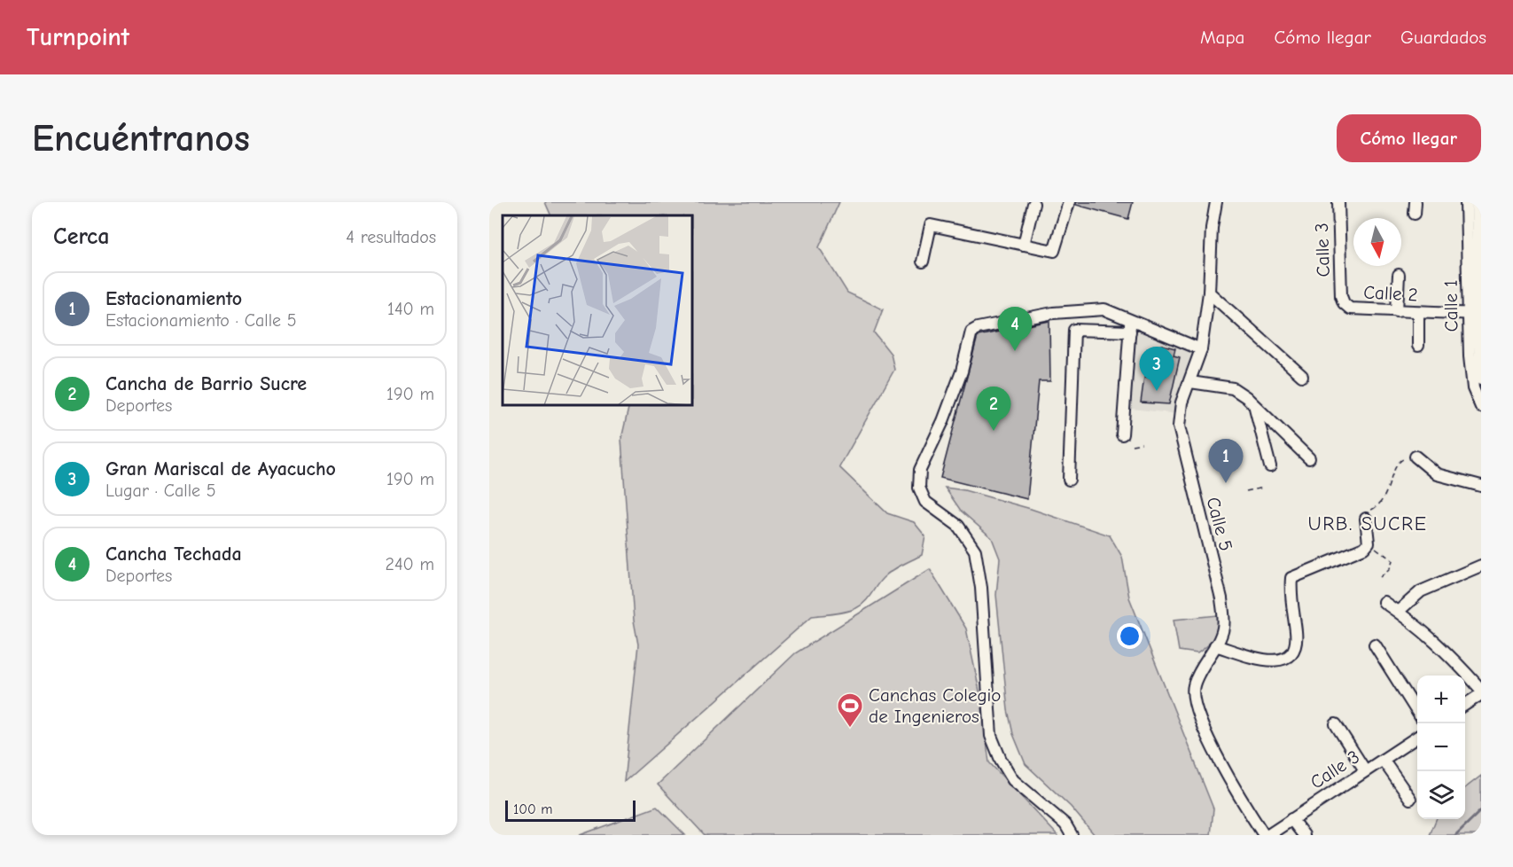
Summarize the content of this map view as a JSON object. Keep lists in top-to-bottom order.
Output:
{
  "streets": {
    "street": [
      "Calle 3",
      "Calle 2",
      "Calle 1",
      "Calle 5"
    ]
  },
  "crossings": [
    ["Calle 3", "Calle 2"],
    ["Calle 3", "Calle 5"],
    ["Calle 2", "Calle 1"]
  ],
  "districts": ["URB. SUCRE"],
  "places": {
    "sports": ["Canchas Colegio de Ingenieros"]
  },
  "scale_bar": "100 m",
  "north": "bottom",
  "page": {
    "header": "Turnpoint",
    "nav": ["Mapa", "Cómo llegar", "Guardados"],
    "buttons": "Cómo llegar",
    "title": "Encuéntranos",
    "heading": ["Cerca", "4 resultados"],
    "list": [
      {
        "mark": "1",
        "name": "Estacionamiento",
        "note": "Estacionamiento · Calle 5",
        "value": "140 m"
      },
      {
        "mark": "2",
        "name": "Cancha de Barrio Sucre",
        "note": "Deportes",
        "value": "190 m"
      },
      {
        "mark": "3",
        "name": "Gran Mariscal de Ayacucho",
        "note": "Lugar · Calle 5",
        "value": "190 m"
      },
      {
        "mark": "4",
        "name": "Cancha Techada",
        "note": "Deportes",
        "value": "240 m"
      }
    ],
    "pins": [
      "4",
      "3",
      "2",
      "1"
    ],
    "map_buttons": ["+", "−"],
    "scale": "100 m"
  }
}
